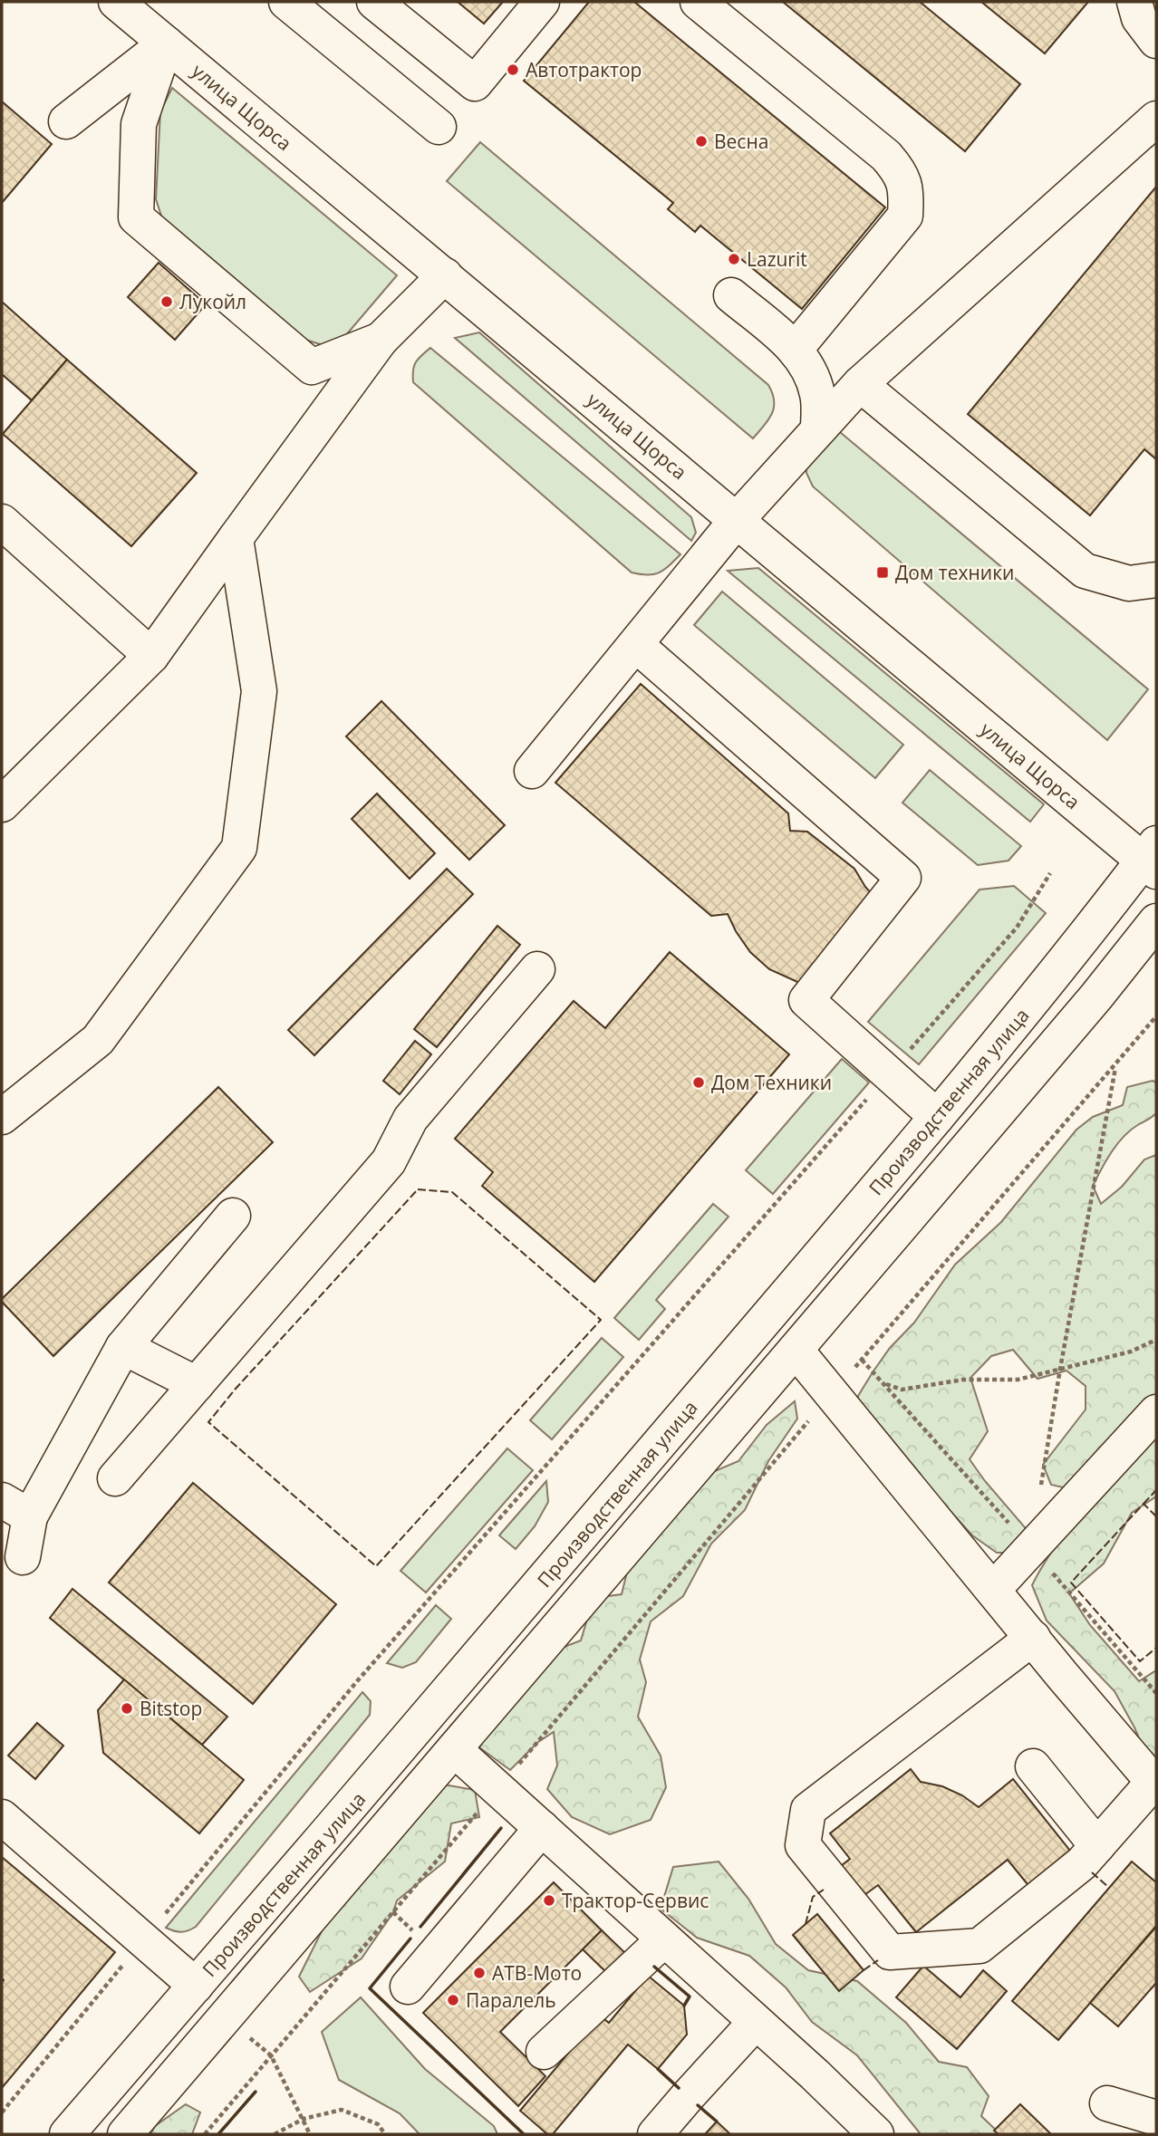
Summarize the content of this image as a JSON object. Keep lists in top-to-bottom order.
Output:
{
  "streets": {
    "main road": ["улица Щорса", "Производственная улица"]
  },
  "crossings": [
    ["улица Щорса", "Производственная улица"]
  ],
  "places": {
    "other": [
      "Автотрактор",
      "Весна",
      "Lazurit",
      "Лукойл",
      "Дом Техники",
      "Bitstop",
      "Трактор-Сервис",
      "АТВ-Мото",
      "Паралель"
    ],
    "transit": ["Дом техники"]
  }
}
